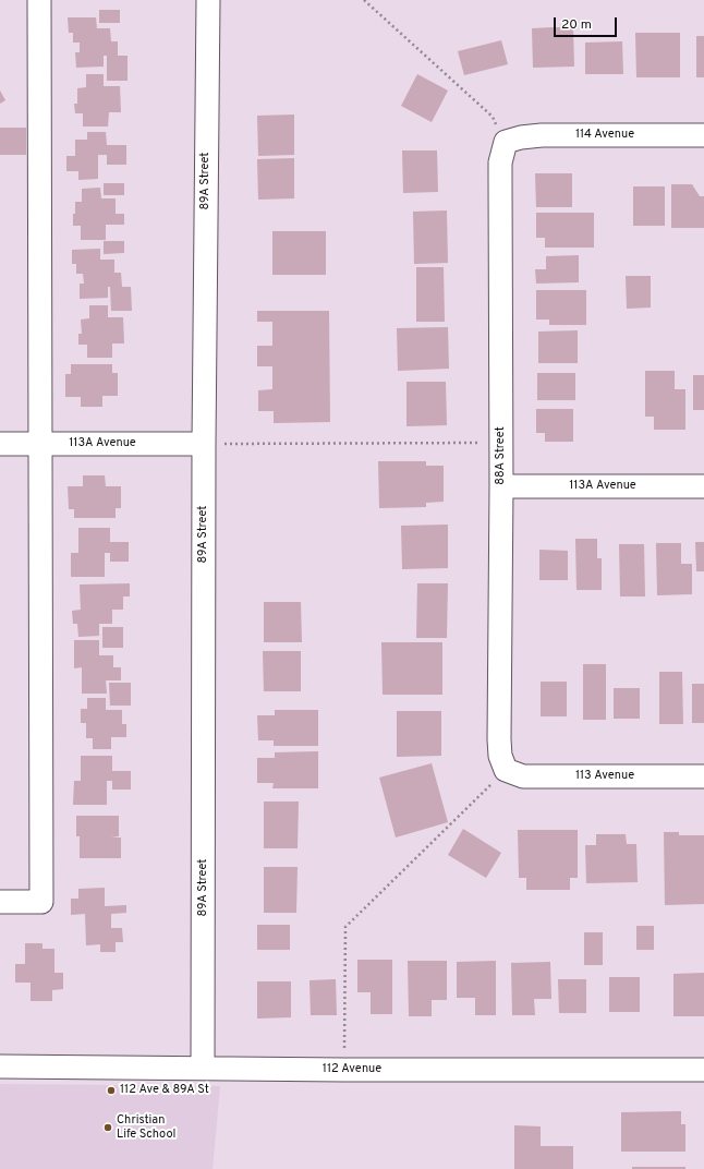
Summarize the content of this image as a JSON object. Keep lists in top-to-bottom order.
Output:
{
  "streets": {
    "street": [
      "114 Avenue",
      "89A Street",
      "113A Avenue",
      "88A Street",
      "113 Avenue",
      "112 Avenue"
    ]
  },
  "crossings": [
    ["114 Avenue", "88A Street"],
    ["89A Street", "113A Avenue"],
    ["89A Street", "112 Avenue"],
    ["113A Avenue", "88A Street"],
    ["88A Street", "113 Avenue"]
  ],
  "places": ["112 Ave & 89A St", "Christian Life School"],
  "scale_bar": "20 m"
}
